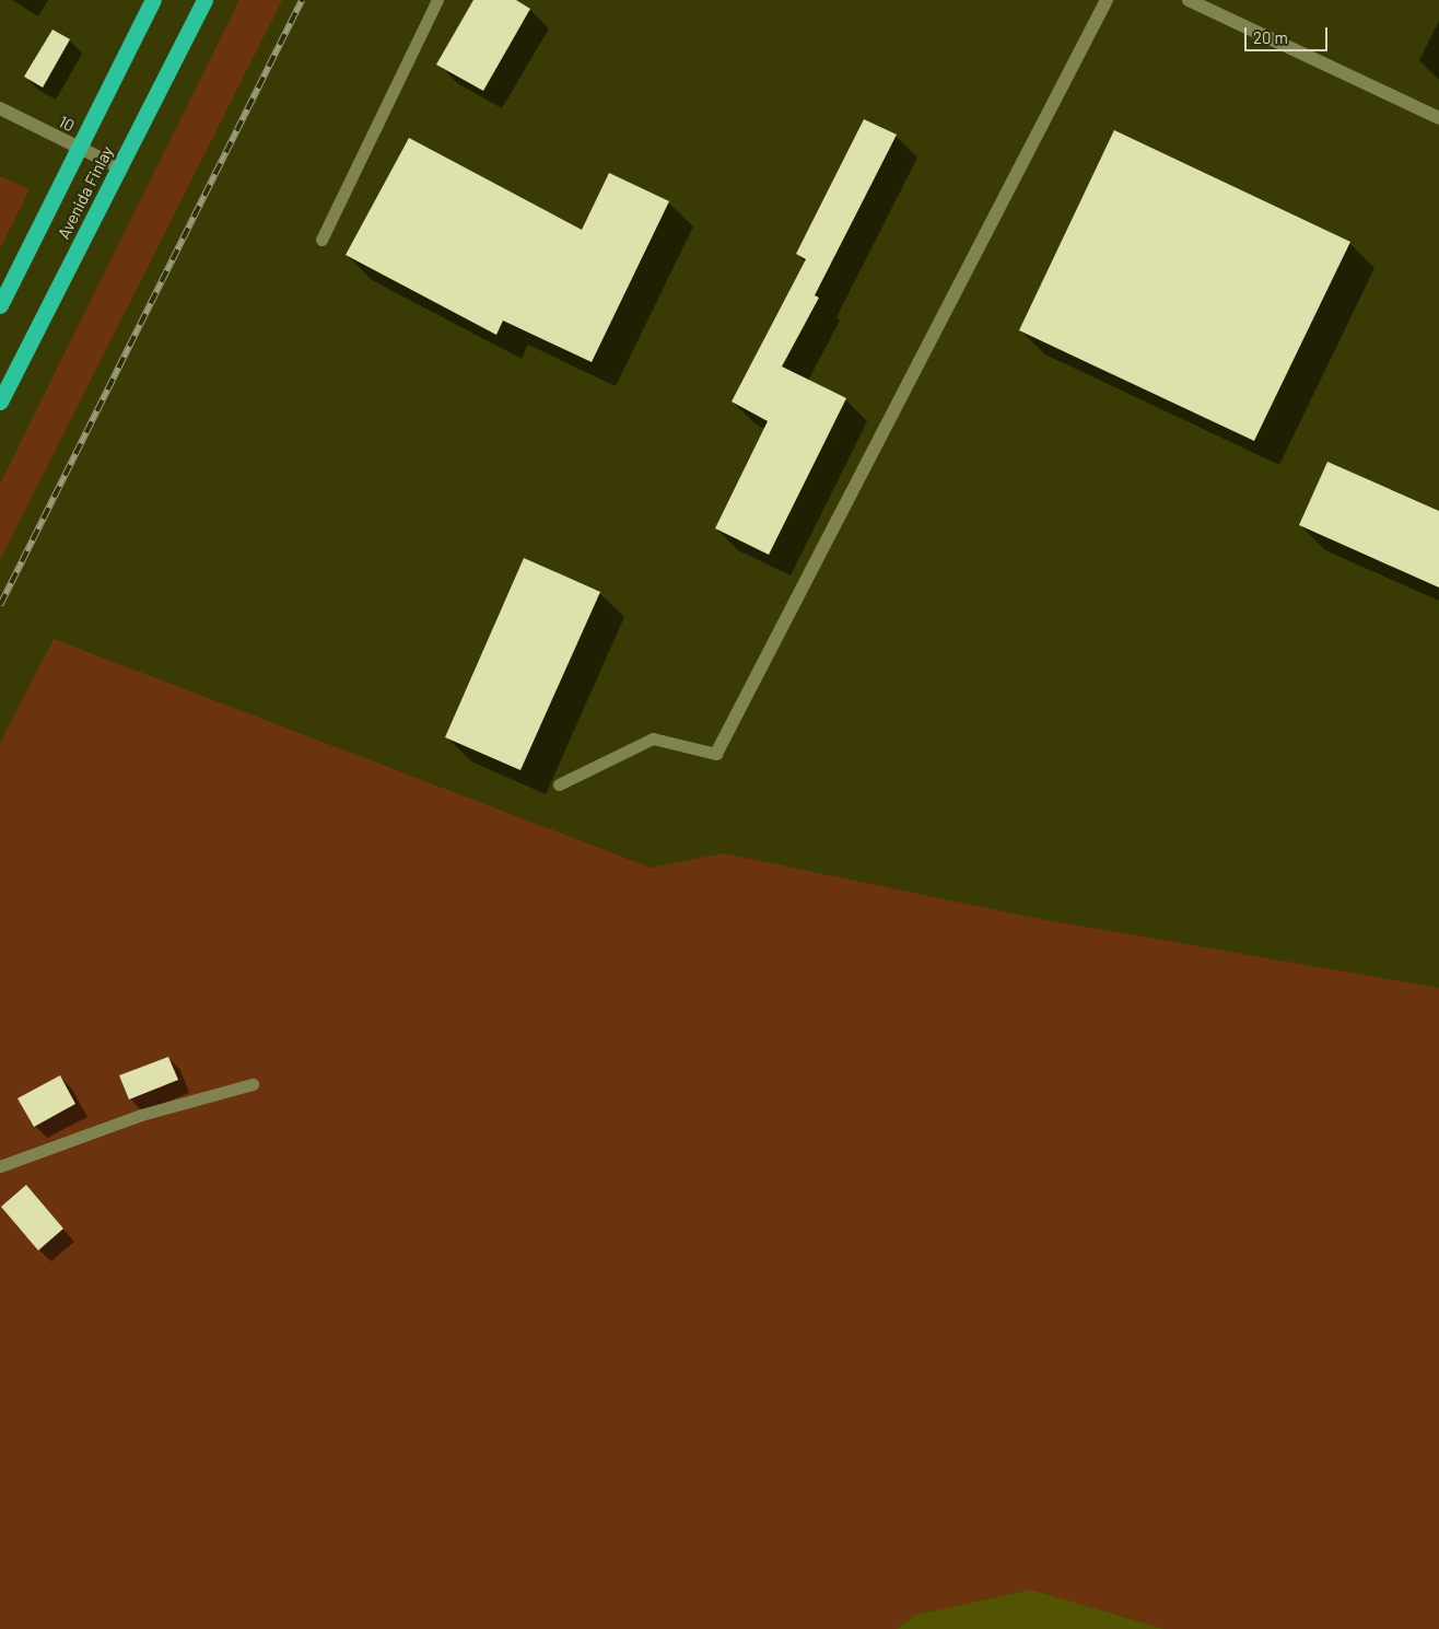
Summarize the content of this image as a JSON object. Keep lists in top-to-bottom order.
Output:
{
  "streets": {
    "highway": ["Avenida Finlay"],
    "street": ["10"]
  },
  "crossings": [
    ["10", "Avenida Finlay"]
  ],
  "scale_bar": "20 m"
}
